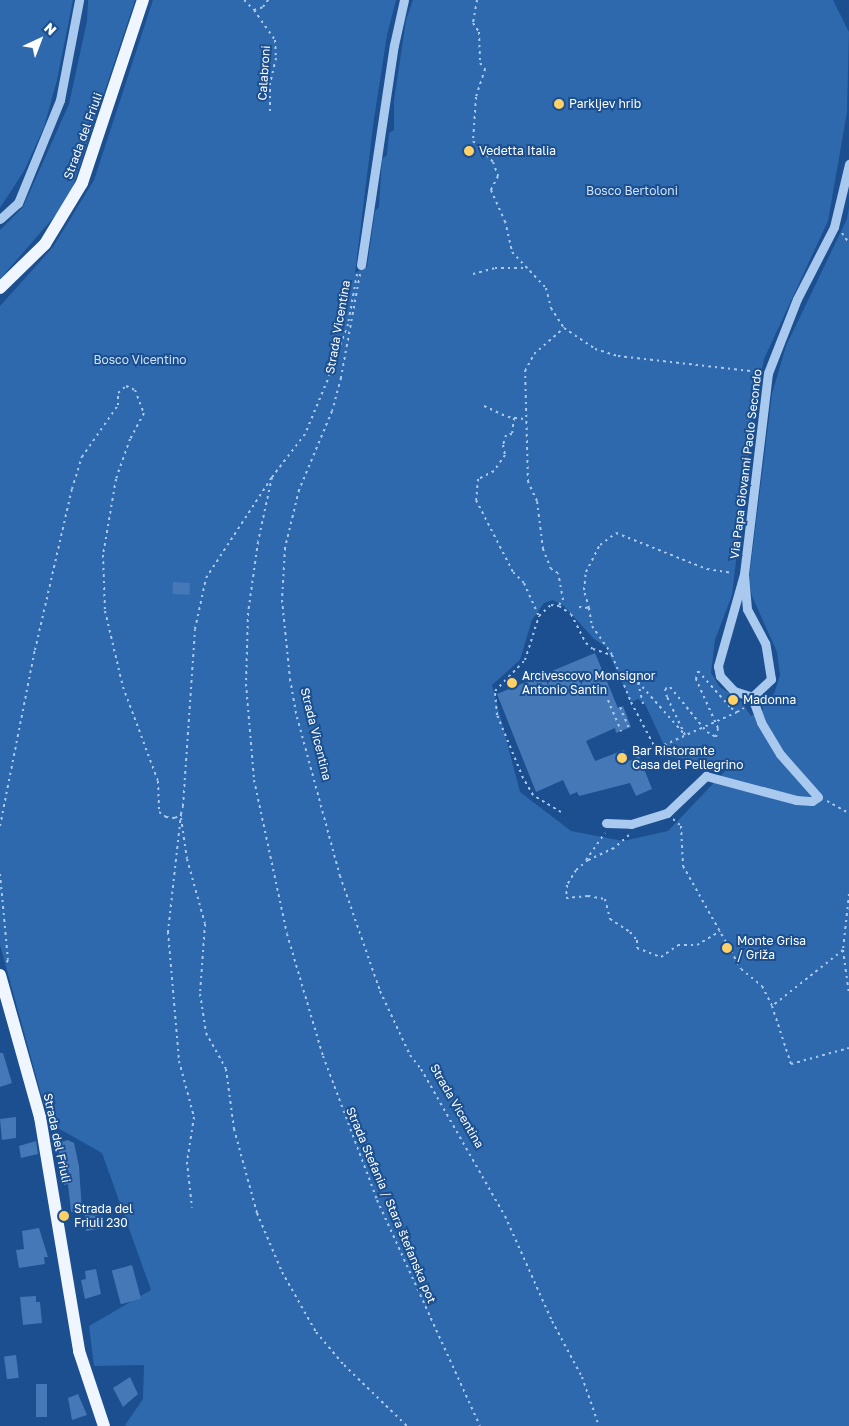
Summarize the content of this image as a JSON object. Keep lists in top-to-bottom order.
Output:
{
  "streets": {
    "main road": ["Strada del Friuli"],
    "street": ["Strada Vicentina", "Via Papa Giovanni Paolo Secondo"],
    "path": ["Calabroni", "Strada Stefania / Stara štefanska pot"]
  },
  "crossings": [
    ["Strada Vicentina", "Strada Stefania / Stara štefanska pot"]
  ],
  "parks": ["Bosco Bertoloni", "Bosco Vicentino"],
  "places": [
    "Parkljev hrib",
    "Vedetta Italia",
    "Arcivescovo Monsignor Antonio Santin",
    "Madonna",
    "Bar Ristorante Casa del Pellegrino",
    "Monte Grisa / Griža",
    "Strada del Friuli 230"
  ],
  "north": "top right"
}
